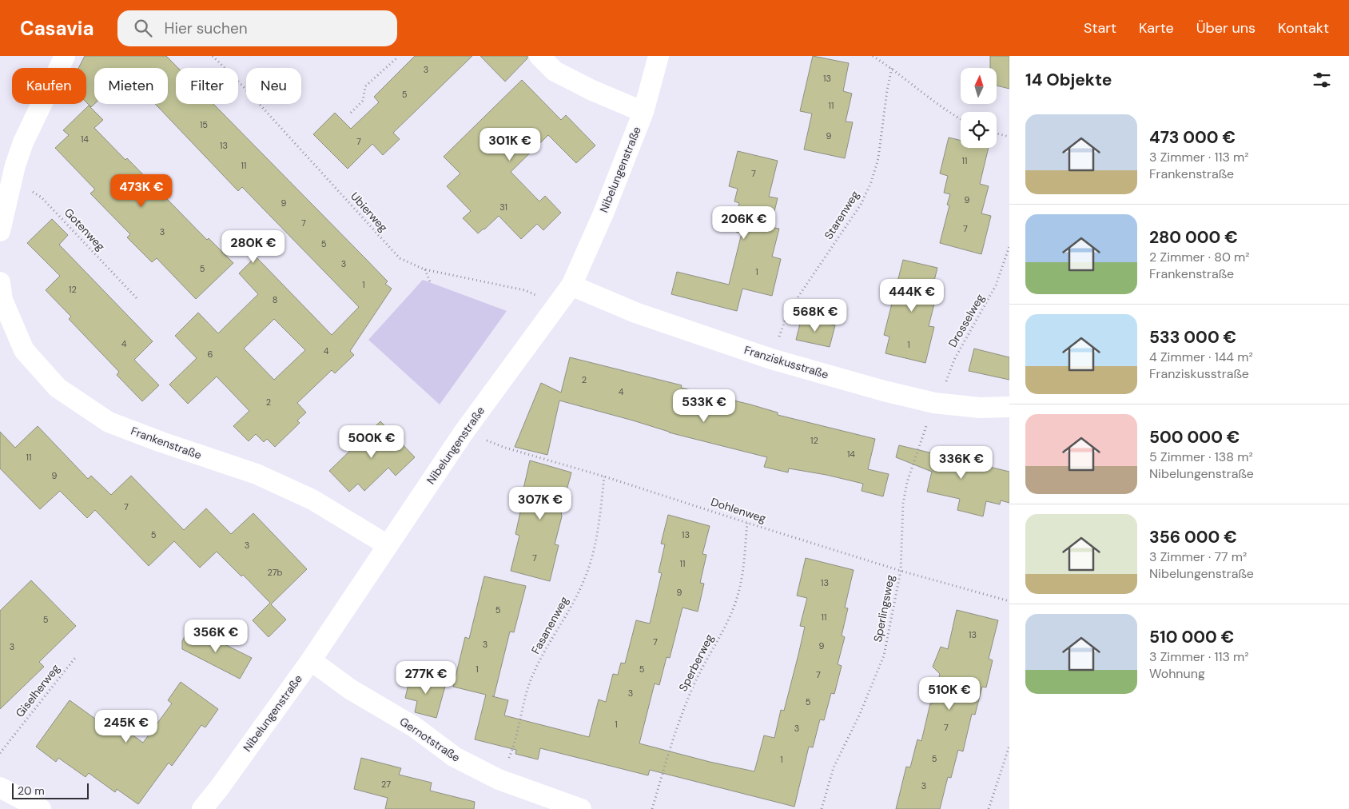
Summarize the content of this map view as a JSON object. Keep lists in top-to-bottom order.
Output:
{
  "streets": {
    "street": [
      "Nibelungenstraße",
      "Franziskusstraße",
      "Frankenstraße",
      "Gernotstraße"
    ],
    "path": [
      "Ubierweg",
      "Starenweg",
      "Gotenweg",
      "Drosselweg",
      "Dohlenweg",
      "Sperlingsweg",
      "Fasanenweg",
      "Sperberweg",
      "Giselherweg"
    ]
  },
  "crossings": [
    ["Nibelungenstraße", "Ubierweg"],
    ["Nibelungenstraße", "Franziskusstraße"],
    ["Nibelungenstraße", "Frankenstraße"],
    ["Nibelungenstraße", "Dohlenweg"],
    ["Nibelungenstraße", "Gernotstraße"],
    ["Starenweg", "Franziskusstraße"],
    ["Drosselweg", "Franziskusstraße"],
    ["Drosselweg", "Sperlingsweg"],
    ["Franziskusstraße", "Sperlingsweg"],
    ["Dohlenweg", "Sperlingsweg"],
    ["Dohlenweg", "Fasanenweg"],
    ["Dohlenweg", "Sperberweg"],
    ["Fasanenweg", "Gernotstraße"]
  ],
  "house_numbers": [
    "3",
    "13",
    "5",
    "11",
    "15",
    "9",
    "14",
    "7",
    "13",
    "11",
    "11",
    "7",
    "9",
    "9",
    "31",
    "7",
    "7",
    "3",
    "5",
    "3",
    "5",
    "1",
    "1",
    "12",
    "8",
    "4",
    "1",
    "4",
    "6",
    "2",
    "4",
    "2",
    "12",
    "14",
    "11",
    "9",
    "7",
    "5",
    "13",
    "3",
    "7",
    "11",
    "27b",
    "13",
    "9",
    "5",
    "11",
    "5",
    "13",
    "7",
    "3",
    "9",
    "3",
    "1",
    "5",
    "7",
    "3",
    "5",
    "1",
    "7",
    "3",
    "5",
    "1",
    "27",
    "3"
  ],
  "scale_bar": "20 m",
  "north": "top",
  "page": {
    "header": "Casavia",
    "search": "Hier suchen",
    "nav": [
      "Start",
      "Karte",
      "Über uns",
      "Kontakt"
    ],
    "heading": "14 Objekte",
    "chip": [
      "Kaufen",
      "Mieten",
      "Filter",
      "Neu"
    ],
    "list": [
      {
        "name": "473 000 €",
        "note": "3 Zimmer · 113 m² · Frankenstraße"
      },
      {
        "name": "280 000 €",
        "note": "2 Zimmer · 80 m² · Frankenstraße"
      },
      {
        "name": "533 000 €",
        "note": "4 Zimmer · 144 m² · Franziskusstraße"
      },
      {
        "name": "500 000 €",
        "note": "5 Zimmer · 138 m² · Nibelungenstraße"
      },
      {
        "name": "356 000 €",
        "note": "3 Zimmer · 77 m² · Nibelungenstraße"
      },
      {
        "name": "510 000 €",
        "note": "3 Zimmer · 113 m² · Wohnung"
      }
    ],
    "price": [
      "301K €",
      "473K €",
      "206K €",
      "280K €",
      "444K €",
      "568K €",
      "533K €",
      "500K €",
      "336K €",
      "307K €",
      "356K €",
      "277K €",
      "510K €",
      "245K €"
    ],
    "scale": "20 m"
  }
}
